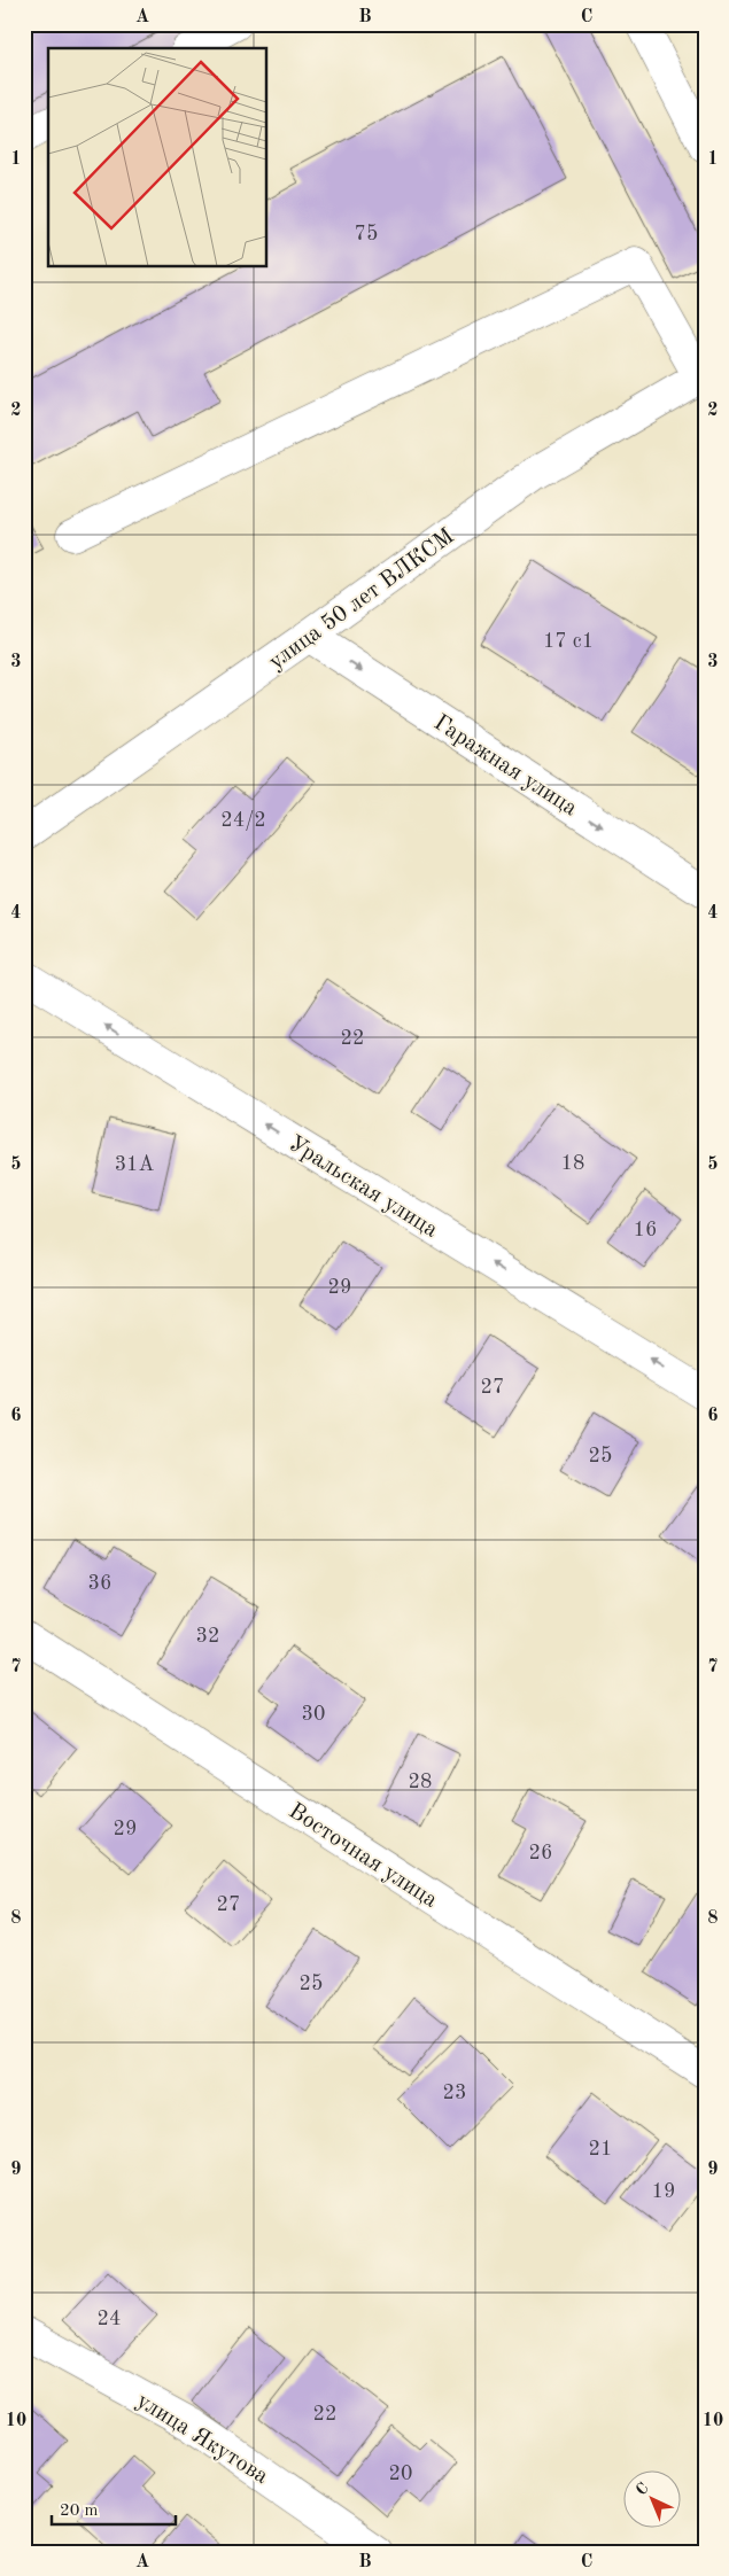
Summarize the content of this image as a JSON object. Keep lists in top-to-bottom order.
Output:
{
  "streets": {
    "street": [
      "улица 50 лет ВЛКСМ",
      "Гаражная улица",
      "Уральская улица",
      "Восточная улица",
      "улица Якутова"
    ]
  },
  "crossings": [
    ["улица 50 лет ВЛКСМ", "Гаражная улица"]
  ],
  "one_way": ["Гаражная улица", "Уральская улица"],
  "house_numbers": [
    "75",
    "17 с1",
    "24/2",
    "22",
    "18",
    "31А",
    "16",
    "29",
    "27",
    "25",
    "36",
    "32",
    "30",
    "28",
    "29",
    "26",
    "27",
    "25",
    "23",
    "21",
    "19",
    "24",
    "22",
    "20"
  ],
  "scale_bar": "20 m",
  "north": "top left",
  "grid": {
    "columns": ["A", "B", "C"],
    "rows": [
      "1",
      "2",
      "3",
      "4",
      "5",
      "6",
      "7",
      "8",
      "9",
      "10"
    ]
  }
}
